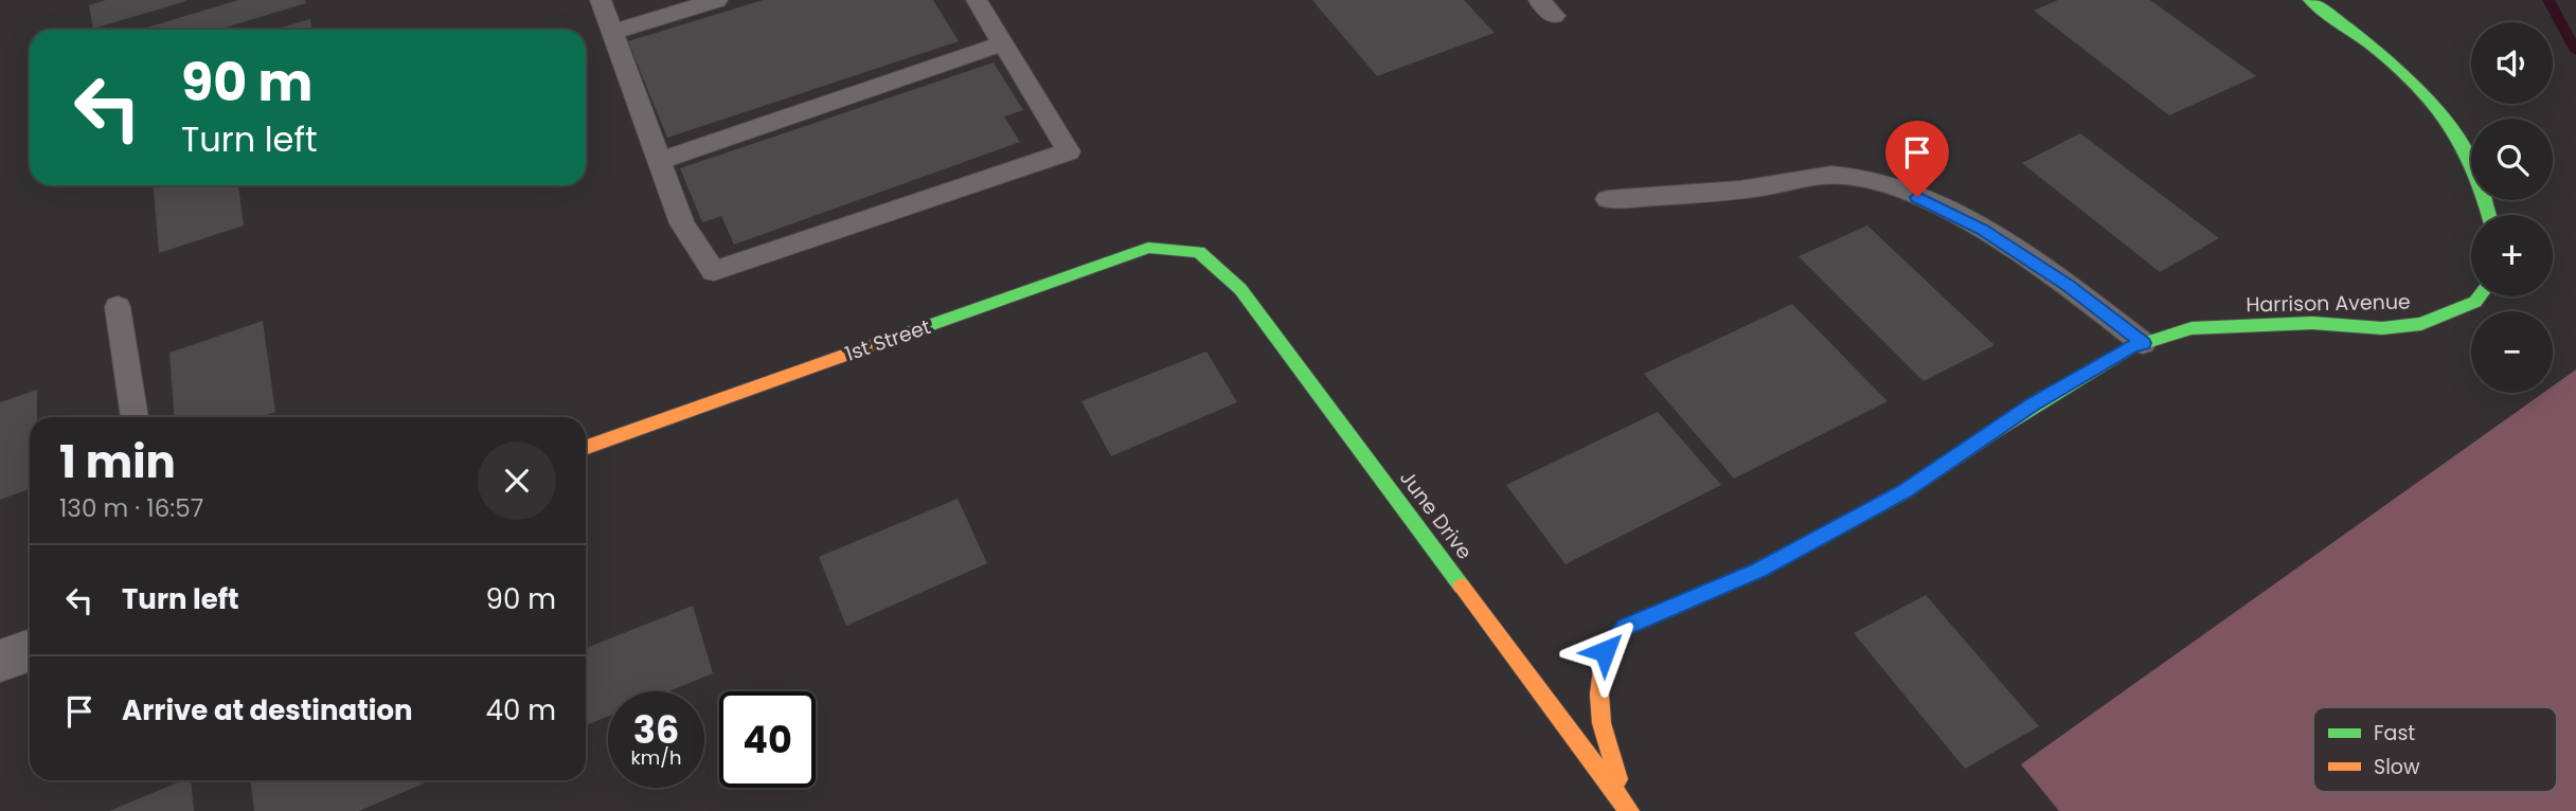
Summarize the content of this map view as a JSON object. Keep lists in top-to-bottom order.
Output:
{
  "streets": {
    "street": ["Harrison Avenue", "1st Street", "June Drive"]
  },
  "crossings": [
    ["Harrison Avenue", "June Drive"],
    ["1st Street", "June Drive"]
  ],
  "legend": ["Fast", "Slow"],
  "page": {
    "map_buttons": ["+", "−"],
    "turn": ["90 m", "Turn left"],
    "heading": ["1 min", "130 m · 16:57"],
    "list": [
      {
        "name": "Turn left",
        "value": "90 m"
      },
      {
        "name": "Arrive at destination",
        "value": "40 m"
      }
    ],
    "speed": "36 km/h",
    "limit": "40"
  }
}
